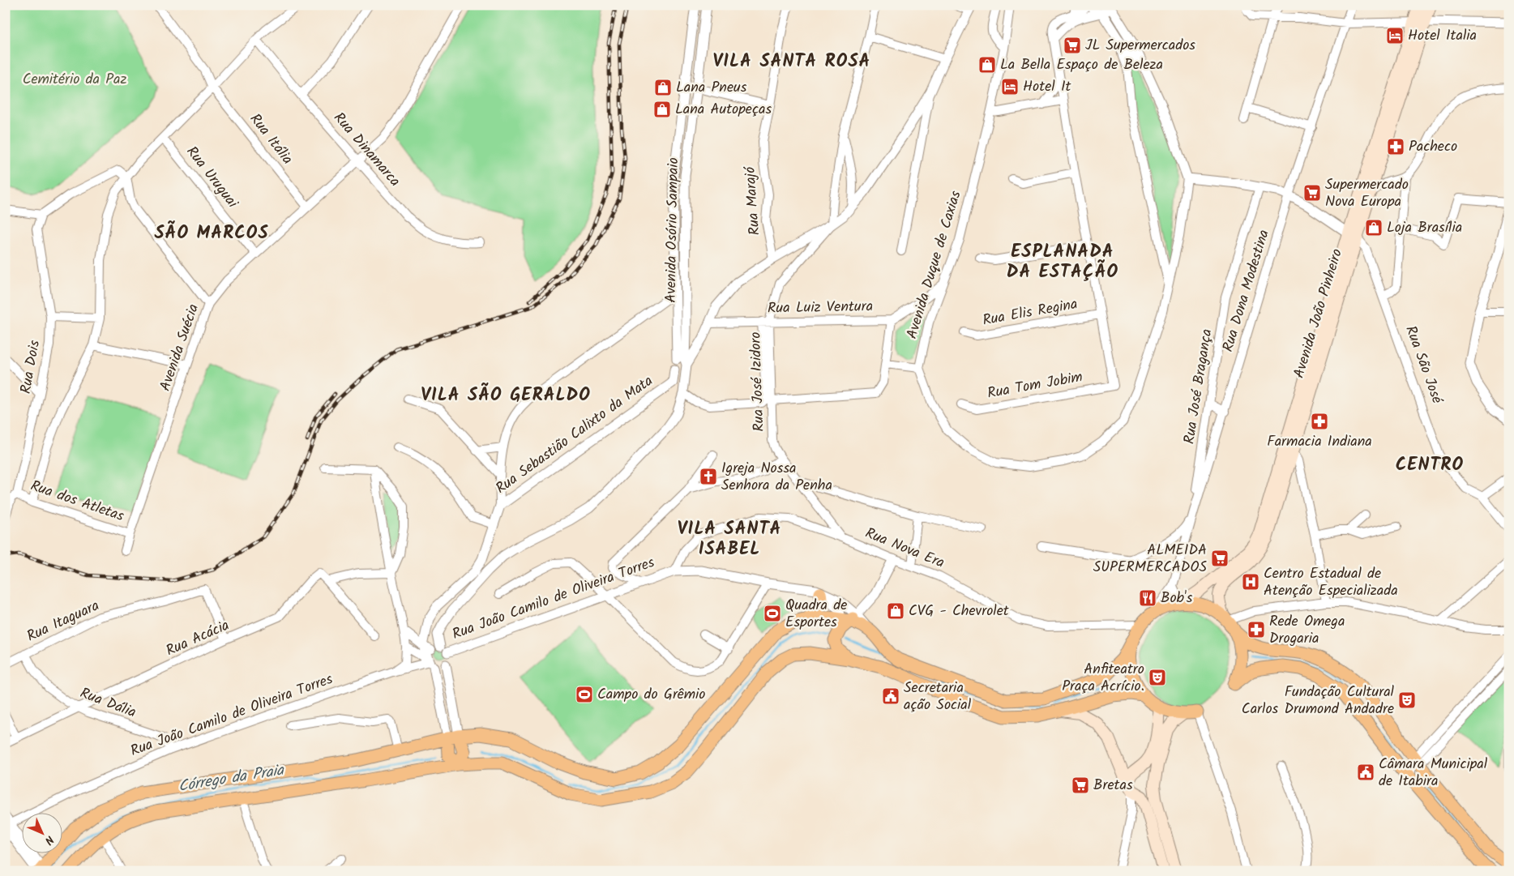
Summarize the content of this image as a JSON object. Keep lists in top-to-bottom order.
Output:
{
  "streets": {
    "main road": ["Avenida João Pinheiro"],
    "street": [
      "Rua Itália",
      "Rua Dinamarca",
      "Rua Uruguai",
      "Rua Marajó",
      "Avenida Osório Sampaio",
      "Avenida Duque de Caxias",
      "Rua Dona Modestina",
      "Rua Luiz Ventura",
      "Rua Elis Regina",
      "Avenida Suécia",
      "Rua São José",
      "Rua Dois",
      "Rua José Izidoro",
      "Rua Tom Jobim",
      "Rua José Bragança",
      "Rua Sebastião Calixto da Mata",
      "Rua dos Atletas",
      "Rua Nova Era",
      "Rua João Camilo de Oliveira Torres",
      "Rua Itaguara",
      "Rua Acácia",
      "Rua Dália"
    ]
  },
  "crossings": [
    ["Rua Itália", "Avenida Suécia"],
    ["Rua Dinamarca", "Avenida Suécia"],
    ["Rua Uruguai", "Avenida Suécia"],
    ["Avenida Osório Sampaio", "Rua Sebastião Calixto da Mata"],
    ["Avenida Osório Sampaio", "Rua João Camilo de Oliveira Torres"],
    ["Avenida Duque de Caxias", "Rua Luiz Ventura"],
    ["Rua Dona Modestina", "Rua José Bragança"],
    ["Rua Luiz Ventura", "Rua José Izidoro"],
    ["Rua Elis Regina", "Rua Tom Jobim"],
    ["Avenida João Pinheiro", "Rua São José"],
    ["Avenida Suécia", "Rua dos Atletas"],
    ["Rua Dois", "Rua dos Atletas"],
    ["Rua José Izidoro", "Rua Nova Era"],
    ["Rua Sebastião Calixto da Mata", "Rua João Camilo de Oliveira Torres"],
    ["Rua Nova Era", "Rua João Camilo de Oliveira Torres"],
    ["Rua João Camilo de Oliveira Torres", "Rua Dália"],
    ["Rua Itaguara", "Rua Acácia"],
    ["Rua Itaguara", "Rua Dália"],
    ["Rua Acácia", "Rua Dália"]
  ],
  "districts": [
    "VILA SANTA ROSA",
    "SÃO MARCOS",
    "ESPLANADA DA ESTAÇÃO",
    "VILA SÃO GERALDO",
    "CENTRO",
    "VILA SANTA ISABEL"
  ],
  "water": ["Córrego da Praia"],
  "parks": ["Cemitério da Paz"],
  "places": {
    "hotel": ["Hotel Italia", "Hotel It"],
    "supermarket": [
      "JL Supermercados",
      "Supermercado Nova Europa",
      "ALMEIDA SUPERMERCADOS",
      "Bretas"
    ],
    "shop": [
      "La Bella Espaço de Beleza",
      "Lana Pneus",
      "Lana Autopeças",
      "Loja Brasília",
      "CVG - Chevrolet"
    ],
    "pharmacy": ["Pacheco", "Farmacia Indiana", "Rede Omega Drogaria"],
    "church": ["Igreja Nossa Senhora da Penha"],
    "hospital": ["Centro Estadual de Atenção Especializada"],
    "restaurant": ["Bob's"],
    "sports": ["Quadra de Esportes", "Campo do Grêmio"],
    "theatre": ["Anfiteatro Praça Acrício.", "Fundação Cultural Carlos Drumond Andadre"],
    "public building": ["Secretaria ação Social", "Câmara Municipal de Itabira"]
  },
  "north": "bottom right"
}
